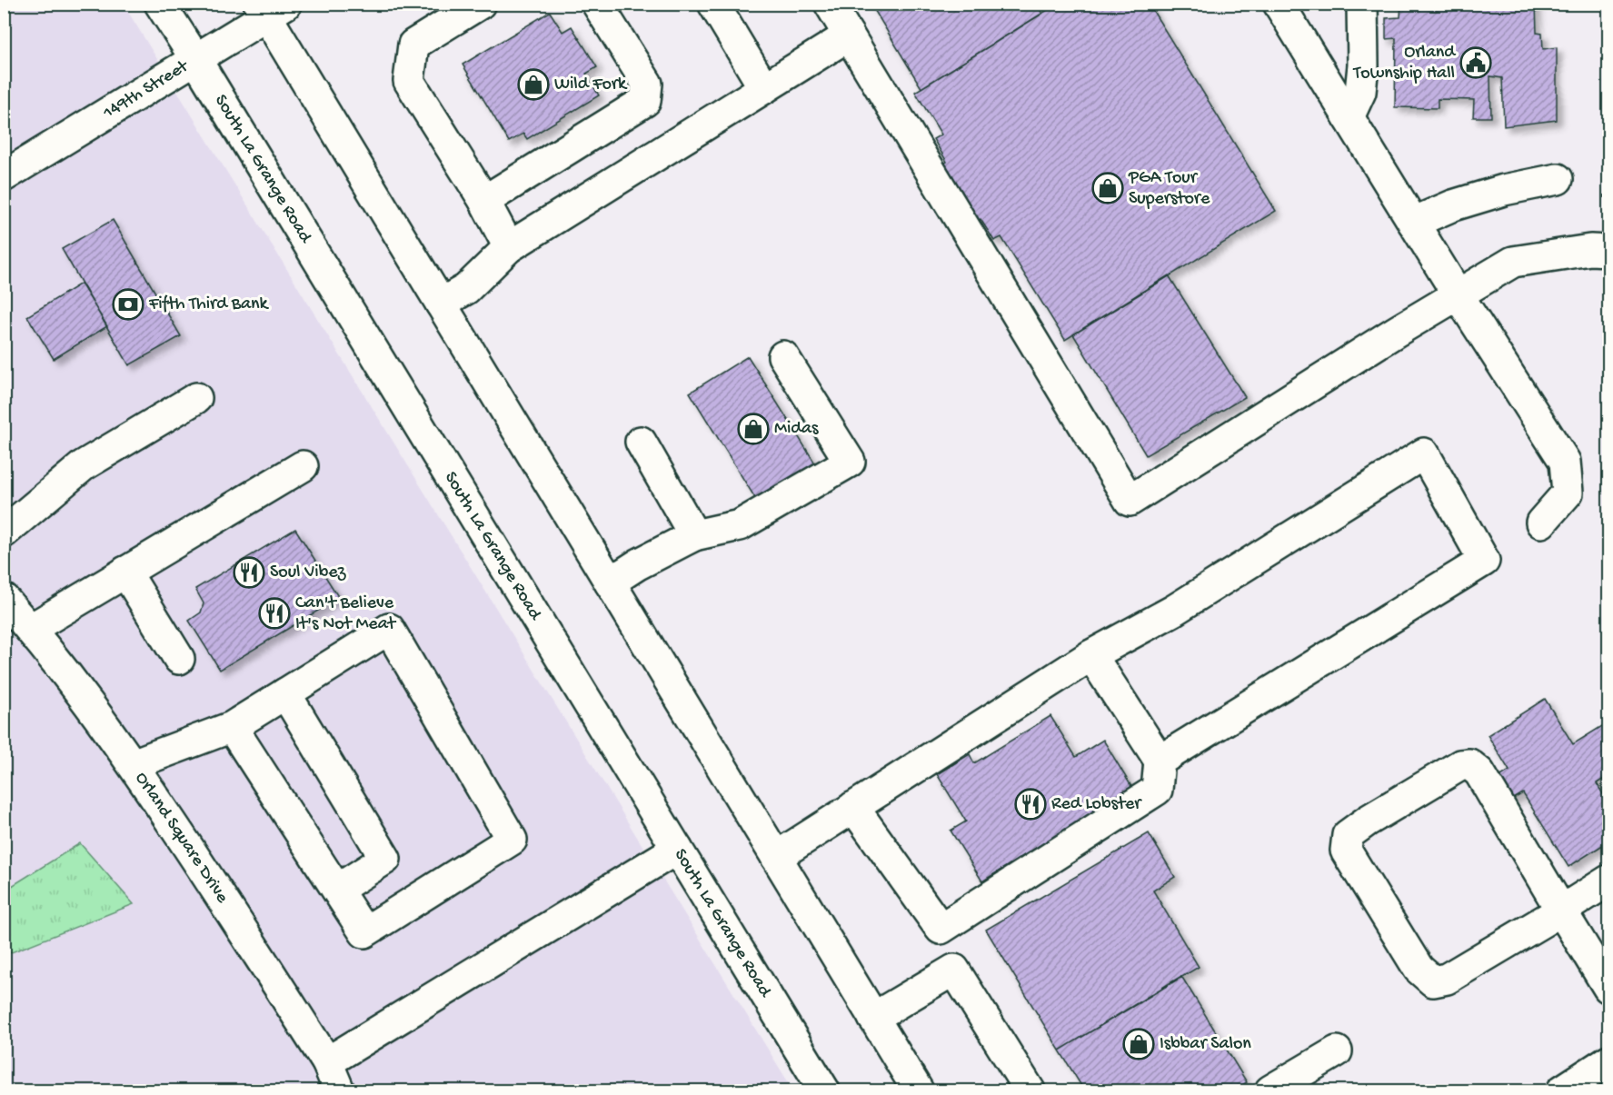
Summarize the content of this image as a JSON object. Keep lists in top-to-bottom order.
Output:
{
  "streets": {
    "main road": ["149th Street", "South La Grange Road", "Orland Square Drive"]
  },
  "crossings": [
    ["149th Street", "South La Grange Road"]
  ],
  "places": {
    "public building": ["Orland Township Hall"],
    "shop": [
      "Wild Fork",
      "PGA Tour Superstore",
      "Midas",
      "Isbbar Salon"
    ],
    "bank": ["Fifth Third Bank"],
    "restaurant": ["Soul Vibez", "Can't Believe It's Not Meat", "Red Lobster"]
  }
}
